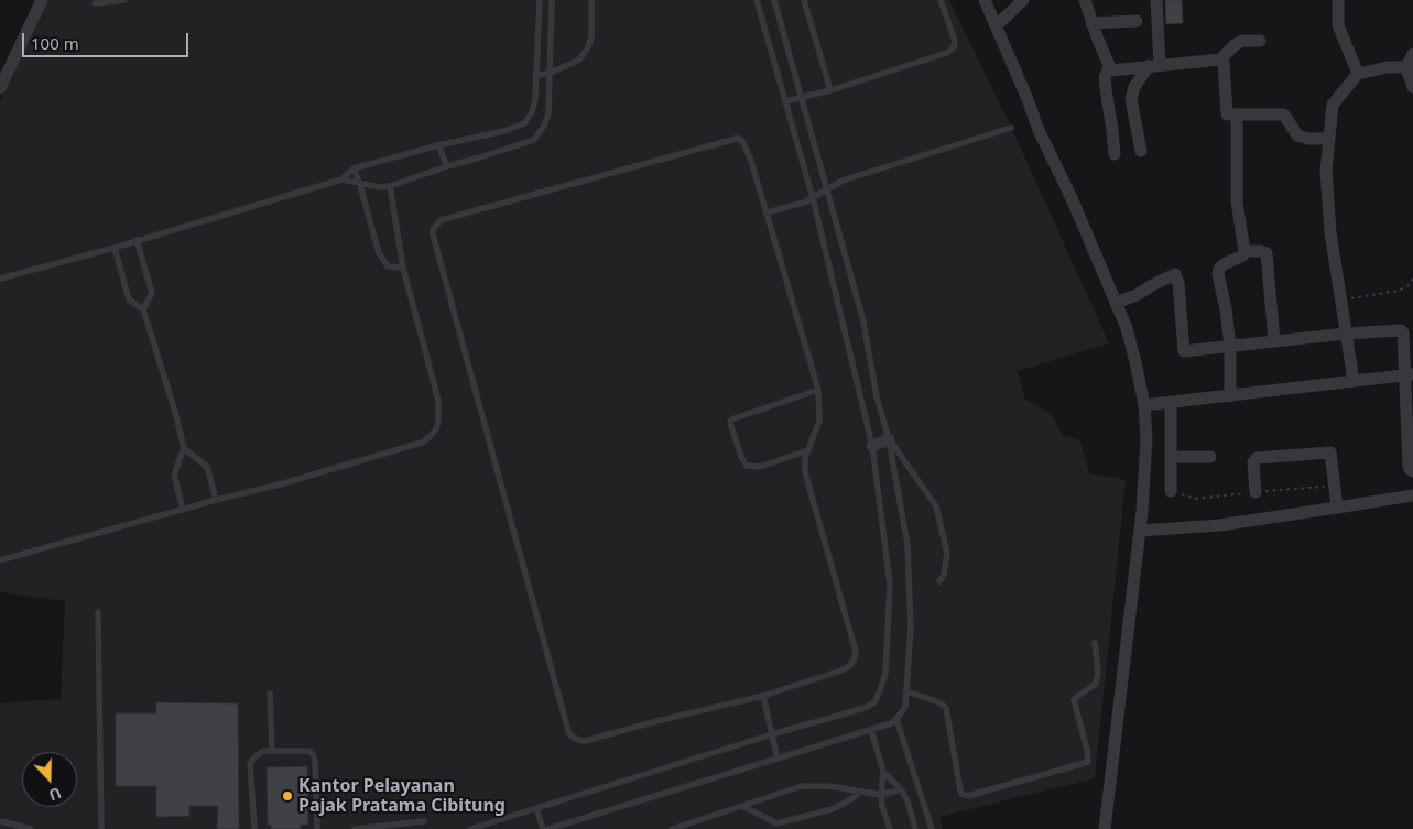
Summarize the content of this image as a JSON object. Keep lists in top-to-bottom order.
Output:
{
  "places": ["Kantor Pelayanan Pajak Pratama Cibitung"],
  "scale_bar": "100 m",
  "north": "bottom"
}
